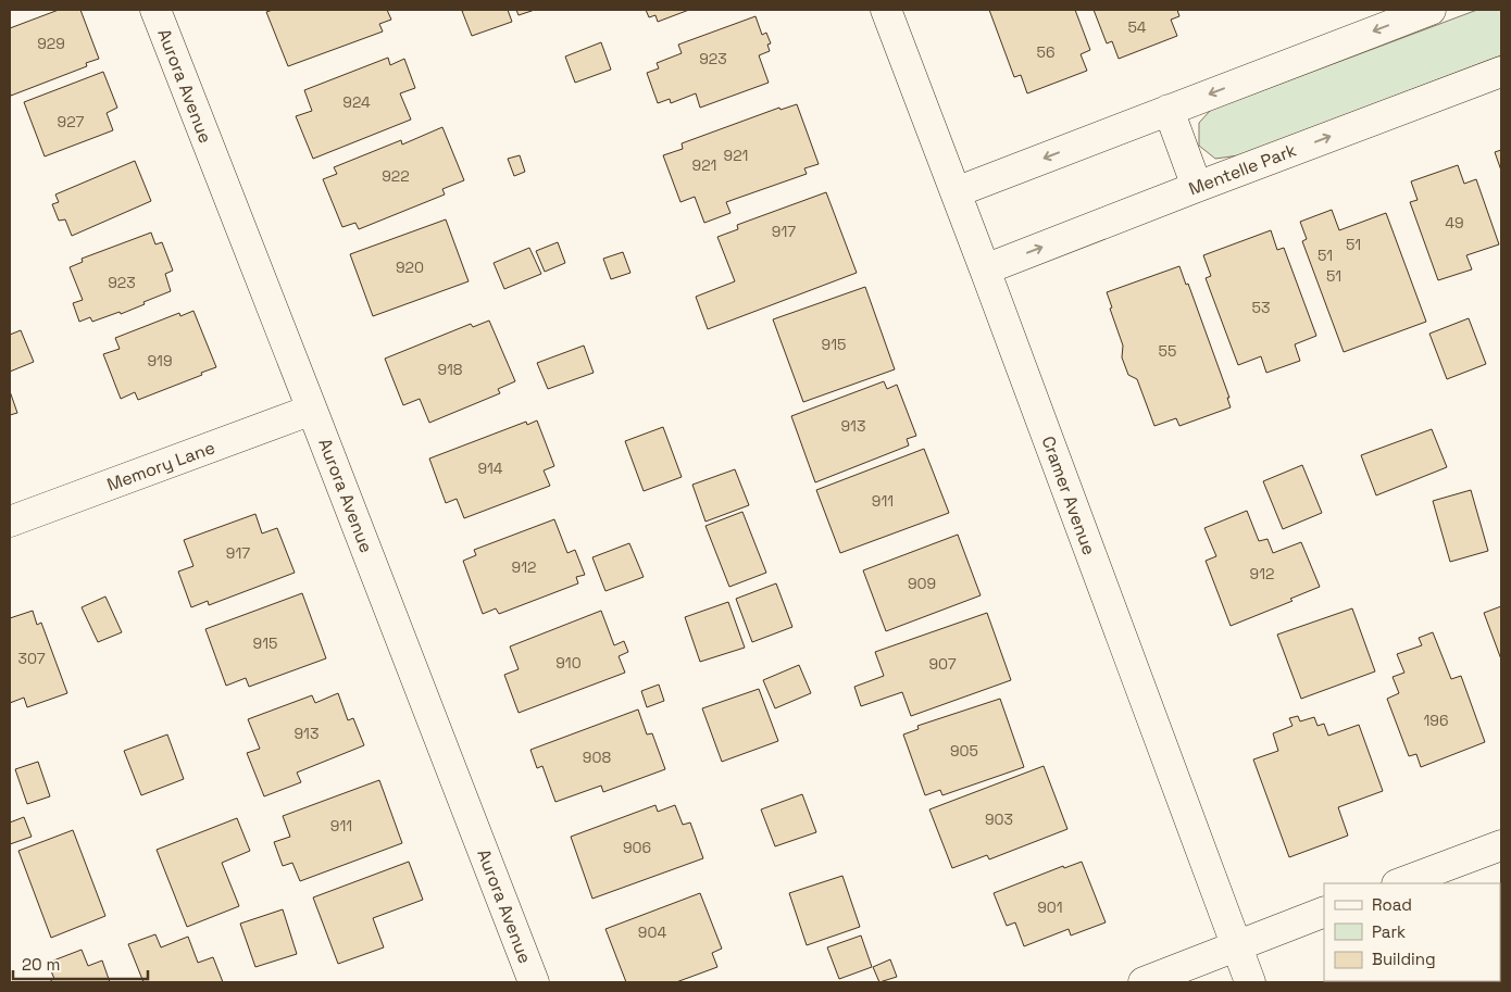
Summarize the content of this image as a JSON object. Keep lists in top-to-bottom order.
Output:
{
  "streets": {
    "street": [
      "Aurora Avenue",
      "Mentelle Park",
      "Memory Lane",
      "Cramer Avenue"
    ]
  },
  "crossings": [
    ["Aurora Avenue", "Memory Lane"],
    ["Mentelle Park", "Cramer Avenue"]
  ],
  "house_numbers": [
    "54",
    "929",
    "56",
    "923",
    "924",
    "927",
    "921",
    "921",
    "922",
    "49",
    "917",
    "51",
    "51",
    "920",
    "51",
    "923",
    "53",
    "915",
    "55",
    "919",
    "918",
    "913",
    "914",
    "911",
    "917",
    "912",
    "912",
    "909",
    "915",
    "307",
    "910",
    "907",
    "196",
    "913",
    "905",
    "908",
    "903",
    "911",
    "906",
    "901",
    "904"
  ],
  "legend": ["Road", "Park", "Building"],
  "scale_bar": "20 m"
}
